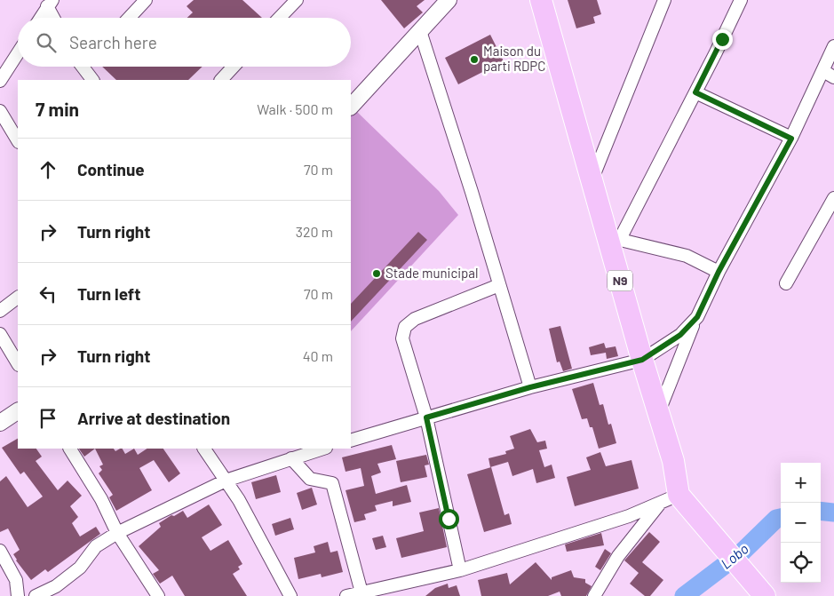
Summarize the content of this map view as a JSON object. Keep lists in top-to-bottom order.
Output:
{
  "streets": {
    "highway": ["N9"]
  },
  "water": ["Lobo"],
  "places": ["Maison du parti RDPC", "Stade municipal"],
  "page": {
    "search": "Search here",
    "heading": ["7 min", "Walk · 500 m"],
    "list": [
      ["Continue", "70 m"],
      ["Turn right", "320 m"],
      ["Turn left", "70 m"],
      ["Turn right", "40 m"],
      "Arrive at destination"
    ],
    "map_buttons": ["+", "−"]
  }
}
